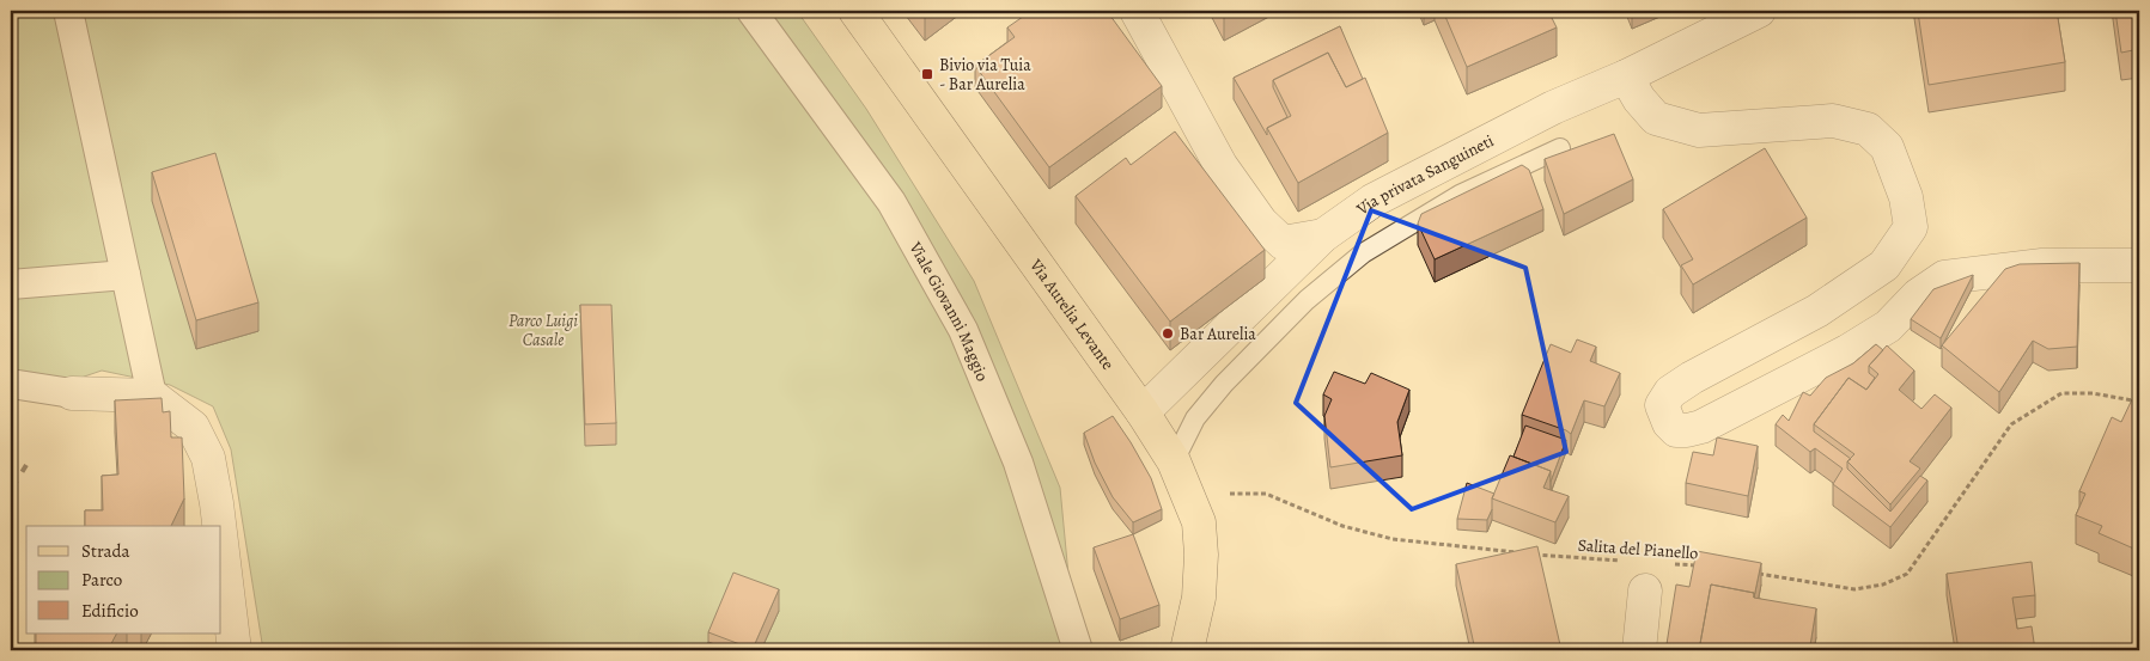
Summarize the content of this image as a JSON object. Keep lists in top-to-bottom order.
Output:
{
  "streets": {
    "main road": ["Via Aurelia Levante"],
    "street": ["Via privata Sanguineti", "Viale Giovanni Maggio"],
    "path": ["Salita del Pianello"]
  },
  "crossings": [
    ["Via privata Sanguineti", "Via Aurelia Levante"]
  ],
  "parks": ["Parco Luigi Casale"],
  "places": {
    "transit": ["Bivio via Tuia - Bar Aurelia"],
    "other": ["Bar Aurelia"]
  },
  "legend": ["Strada", "Parco", "Edificio"]
}
